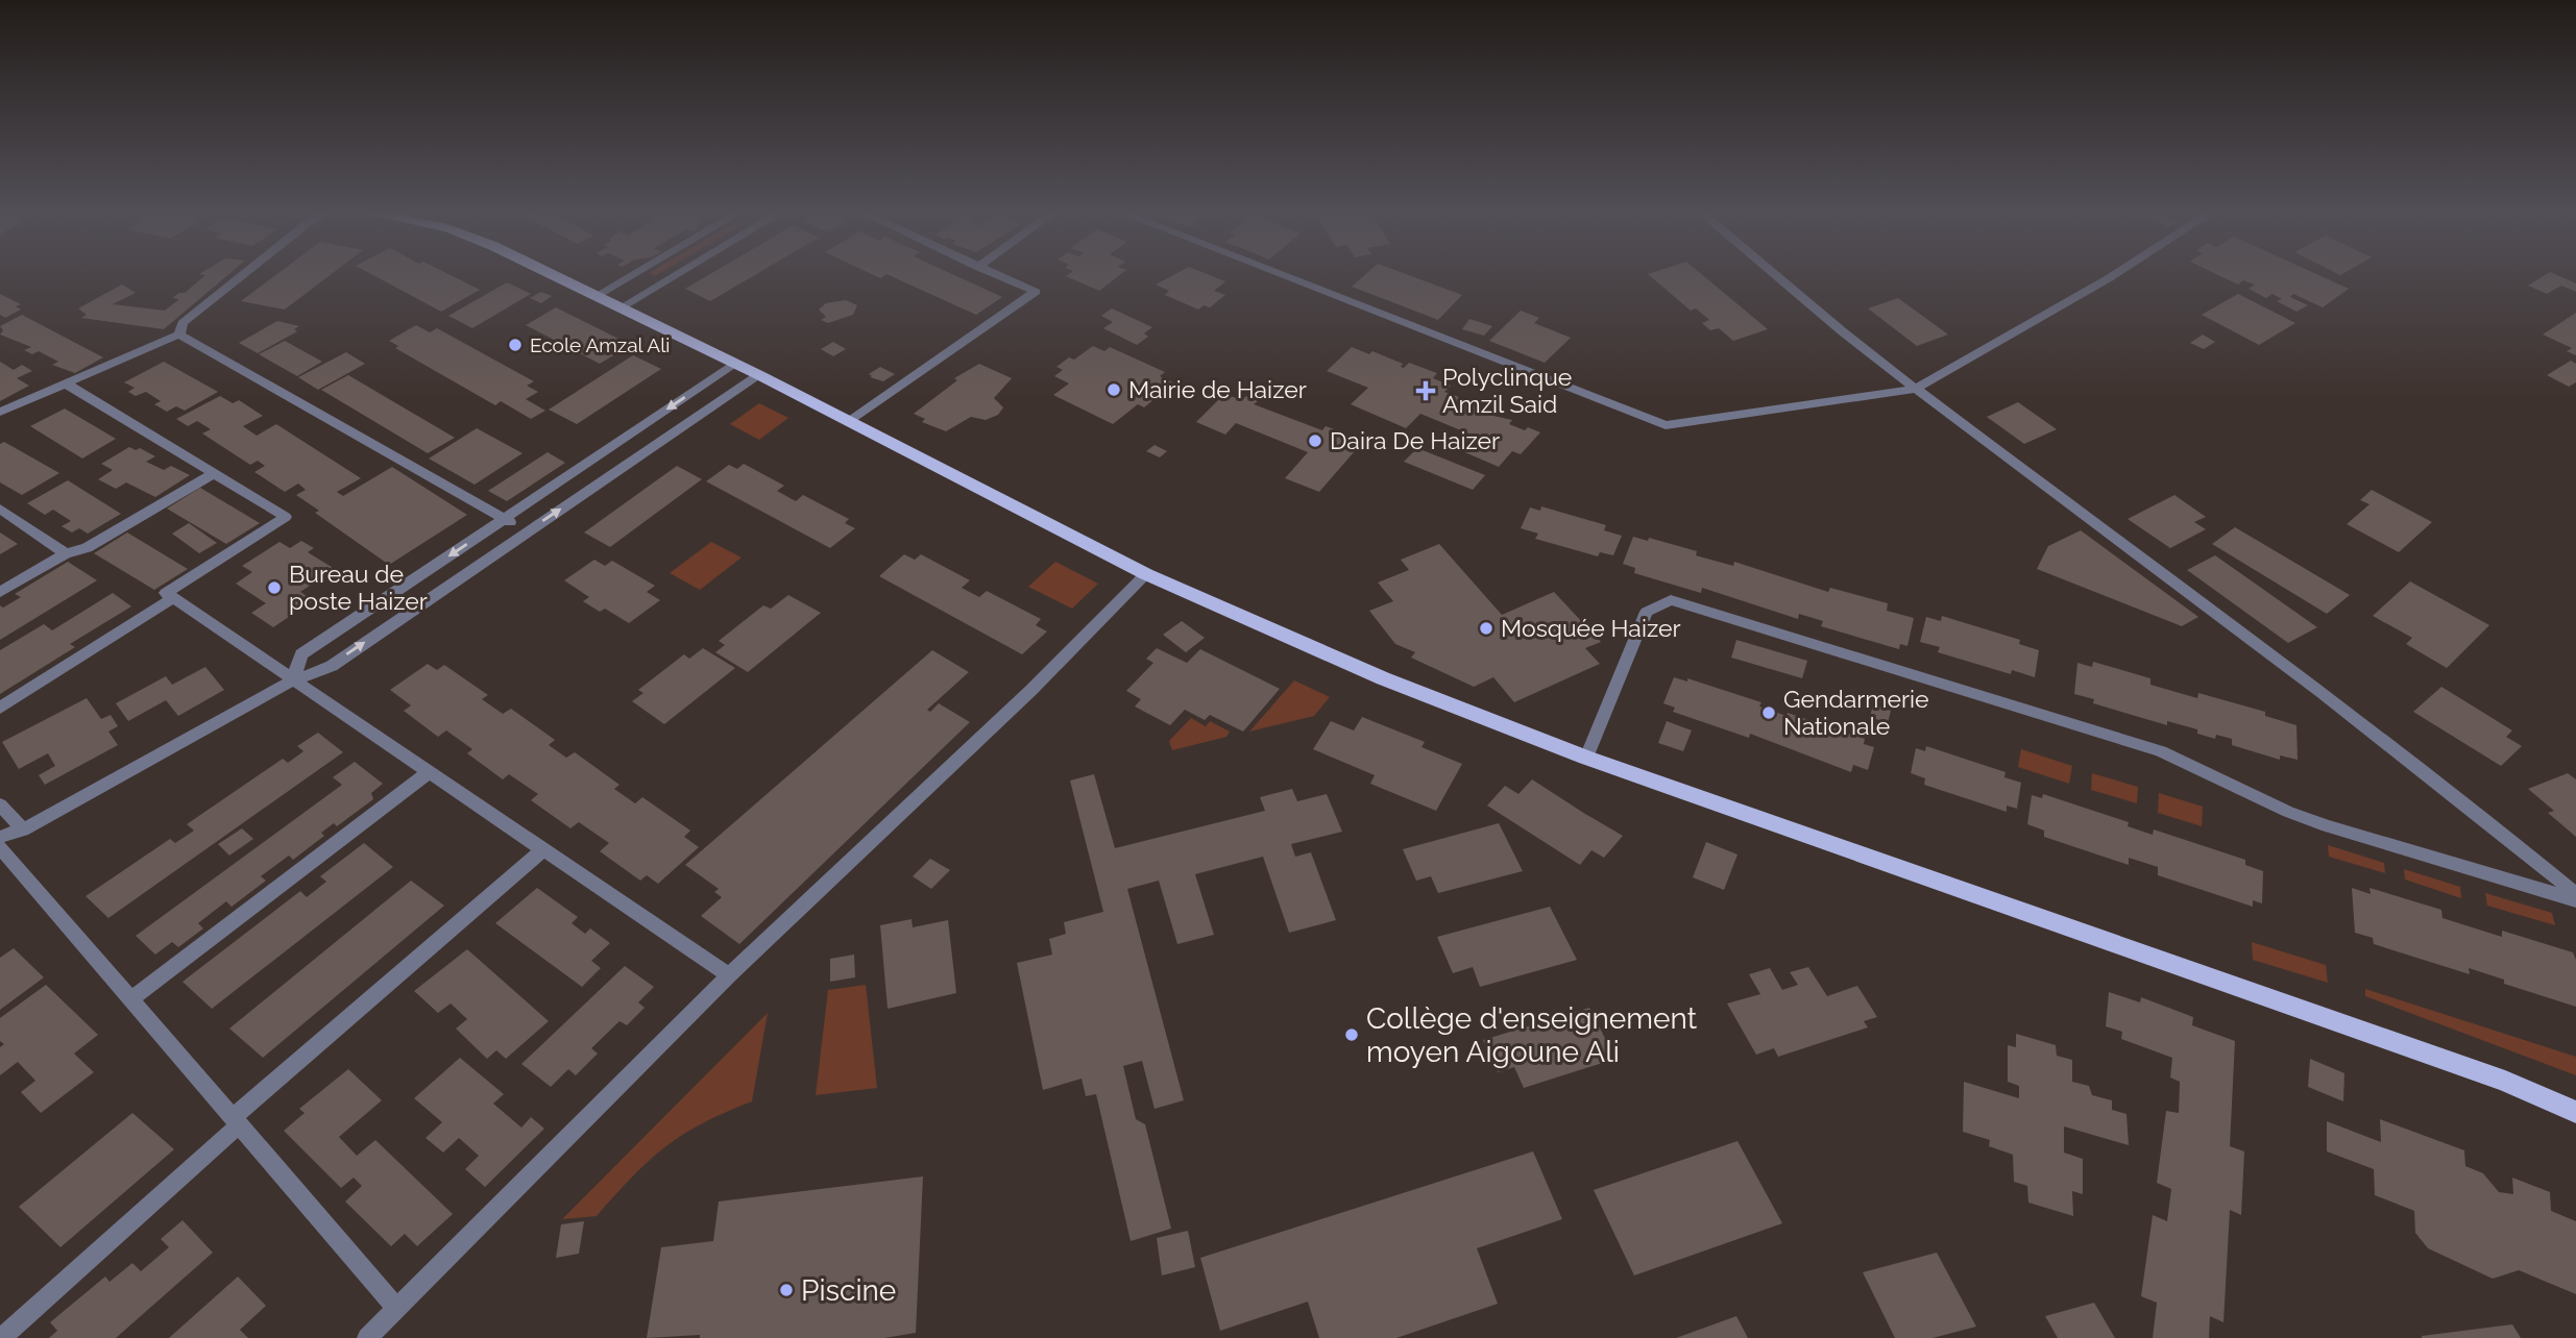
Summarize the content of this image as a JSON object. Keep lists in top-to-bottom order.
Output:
{
  "places": {
    "other": [
      "Ecole Amzal Ali",
      "Mairie de Haizer",
      "Daira De Haizer",
      "Bureau de poste Haizer",
      "Mosquée Haizer",
      "Gendarmerie Nationale",
      "Collège d'enseignement moyen Aigoune Ali",
      "Piscine"
    ],
    "health": ["Polyclinque Amzil Said"]
  }
}
